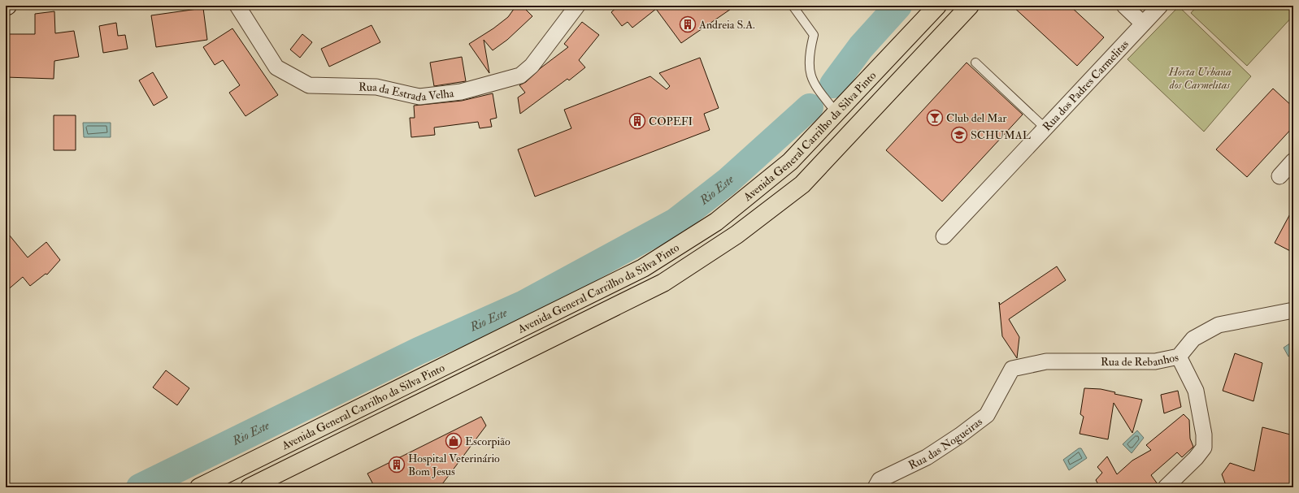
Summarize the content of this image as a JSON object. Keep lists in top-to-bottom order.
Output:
{
  "streets": {
    "main road": ["Avenida General Carrilho da Silva Pinto"],
    "street": [
      "Rua dos Padres Carmelitas",
      "Rua da Estrada Velha",
      "Rua de Rebanhos",
      "Rua das Nogueiras"
    ]
  },
  "crossings": [
    ["Rua de Rebanhos", "Rua das Nogueiras"]
  ],
  "water": ["Rio Este"],
  "parks": ["Horta Urbana dos Carmelitas"],
  "places": {
    "building": ["Andreia S.A.", "COPEFI", "Hospital Veterinário Bom Jesus"],
    "bar": ["Club del Mar"],
    "school or university": ["SCHUMAL"],
    "shop": ["Escorpião"]
  }
}
